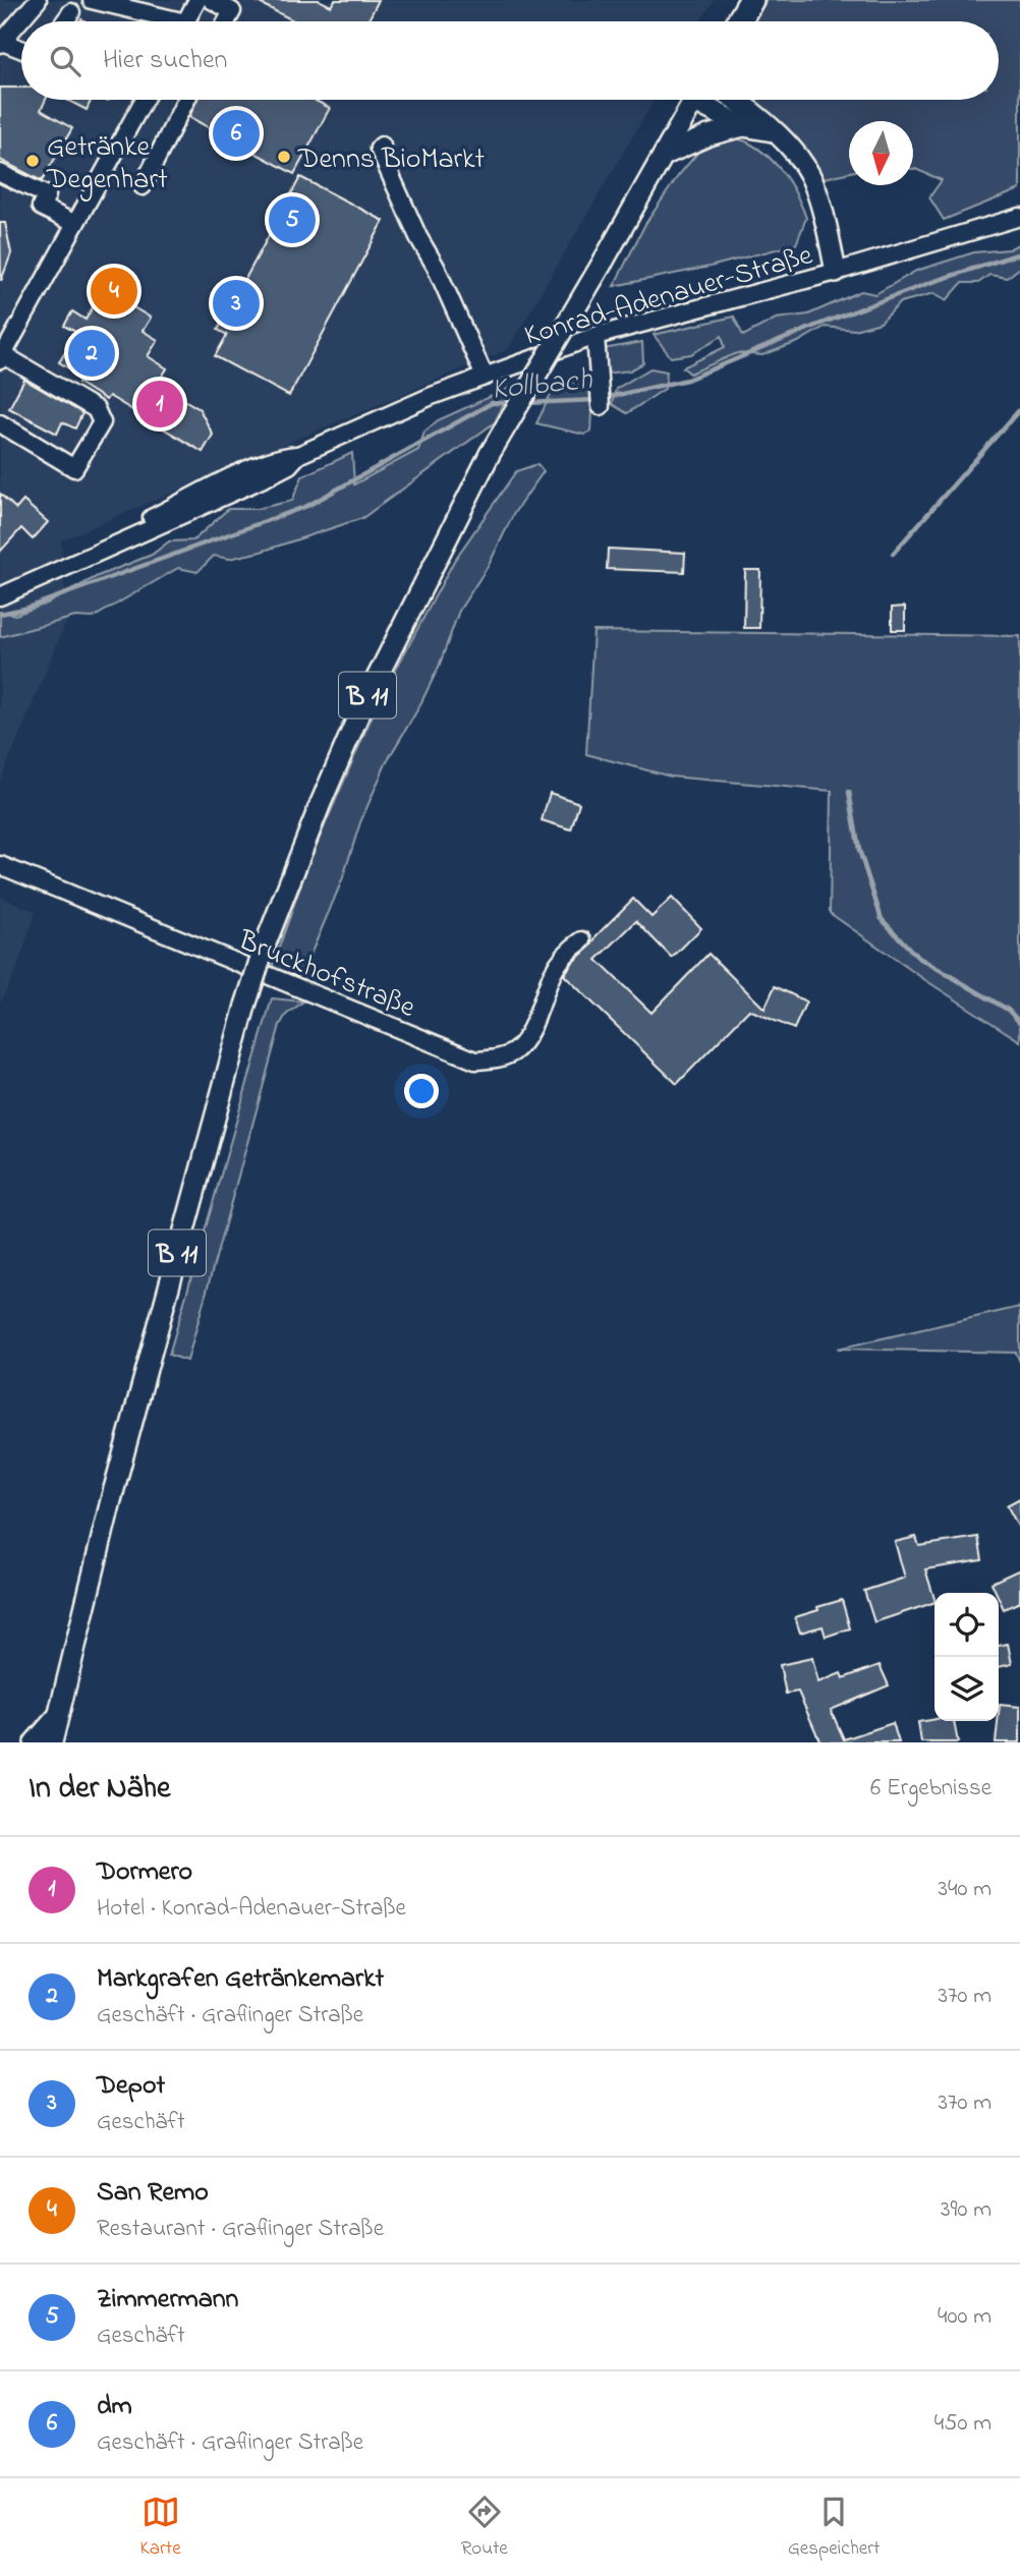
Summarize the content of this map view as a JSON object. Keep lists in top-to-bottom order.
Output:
{
  "streets": {
    "main road": ["B 11"],
    "street": ["Konrad-Adenauer-Straße", "Bruckhofstraße"]
  },
  "water": ["Kollbach"],
  "places": ["Denns BioMarkt", "Getränke Degenhart"],
  "north": "bottom",
  "page": {
    "search": "Hier suchen",
    "pins": [
      "6",
      "5",
      "4",
      "3",
      "2",
      "1"
    ],
    "heading": ["In der Nähe", "6 Ergebnisse"],
    "list": [
      {
        "mark": "1",
        "name": "Dormero",
        "note": "Hotel · Konrad-Adenauer-Straße",
        "value": "340 m"
      },
      {
        "mark": "2",
        "name": "Markgrafen Getränkemarkt",
        "note": "Geschäft · Graflinger Straße",
        "value": "370 m"
      },
      {
        "mark": "3",
        "name": "Depot",
        "note": "Geschäft",
        "value": "370 m"
      },
      {
        "mark": "4",
        "name": "San Remo",
        "note": "Restaurant · Graflinger Straße",
        "value": "390 m"
      },
      {
        "mark": "5",
        "name": "Zimmermann",
        "note": "Geschäft",
        "value": "400 m"
      },
      {
        "mark": "6",
        "name": "dm",
        "note": "Geschäft · Graflinger Straße",
        "value": "450 m"
      }
    ],
    "nav": ["Karte", "Route", "Gespeichert"]
  }
}
